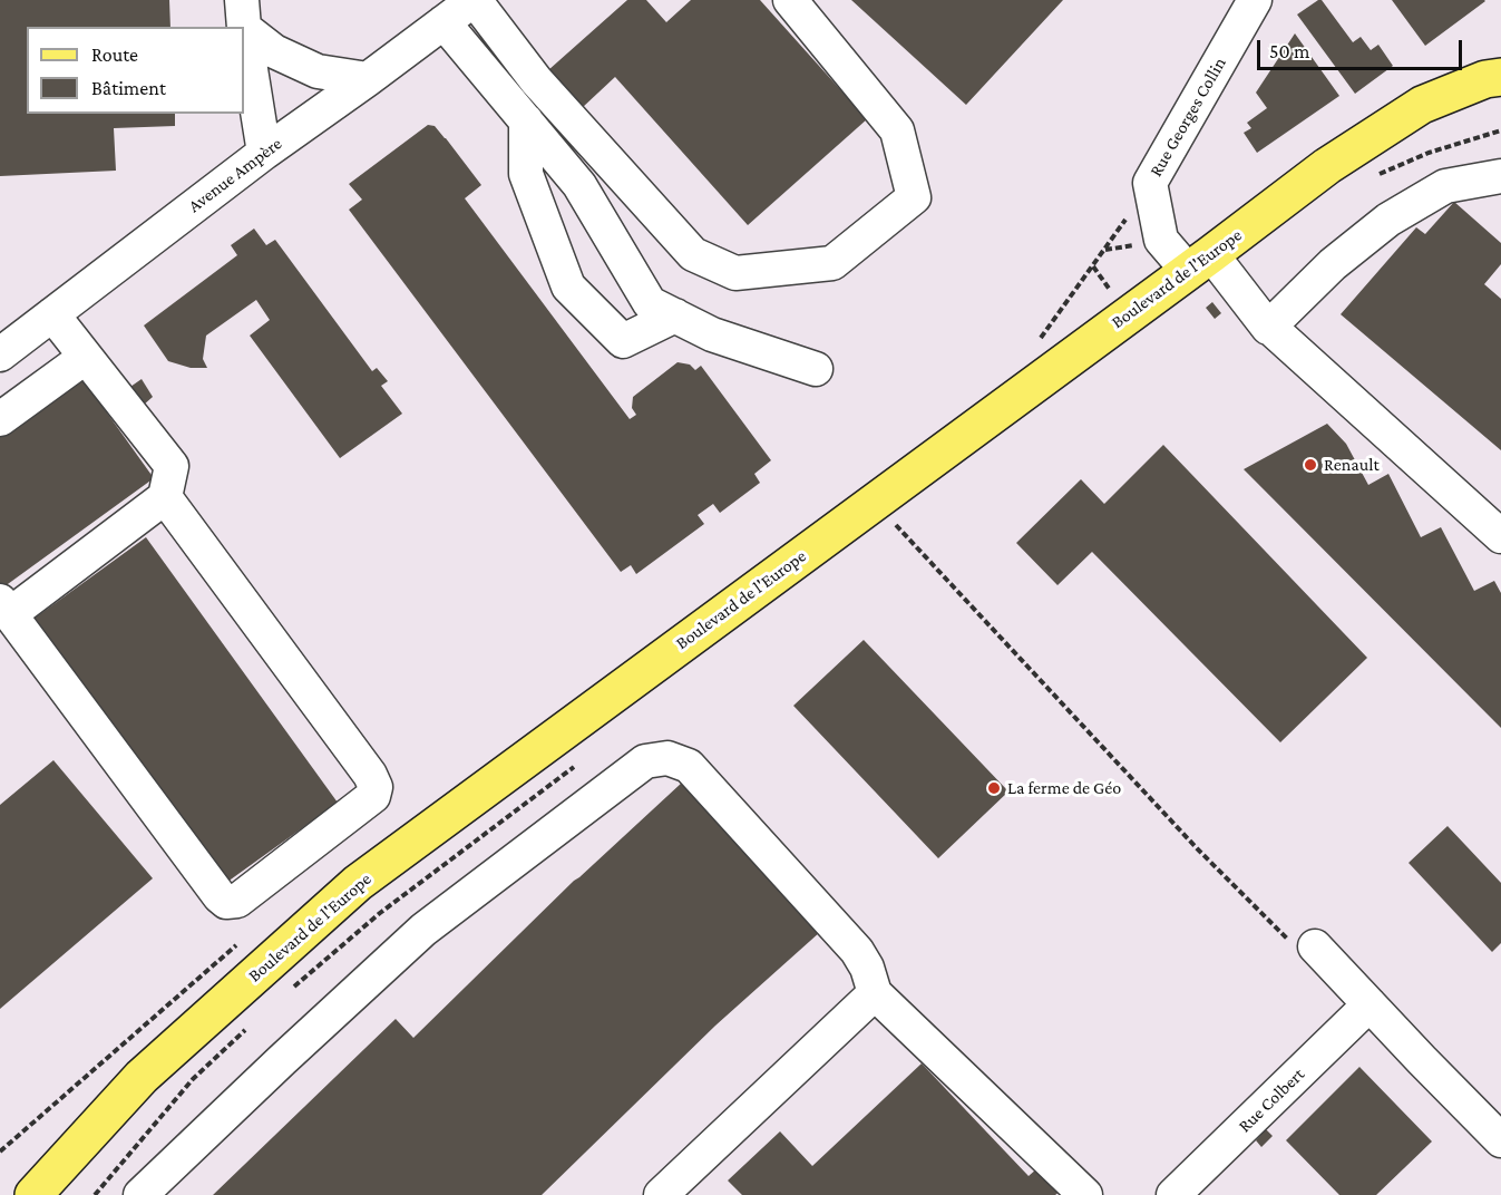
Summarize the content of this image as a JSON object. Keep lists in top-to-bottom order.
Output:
{
  "streets": {
    "main road": ["Boulevard de l'Europe"],
    "street": ["Rue Georges Collin", "Avenue Ampère", "Rue Colbert"]
  },
  "crossings": [
    ["Rue Georges Collin", "Boulevard de l'Europe"]
  ],
  "places": ["Renault", "La ferme de Géo"],
  "legend": ["Route", "Bâtiment"],
  "scale_bar": "50 m"
}
